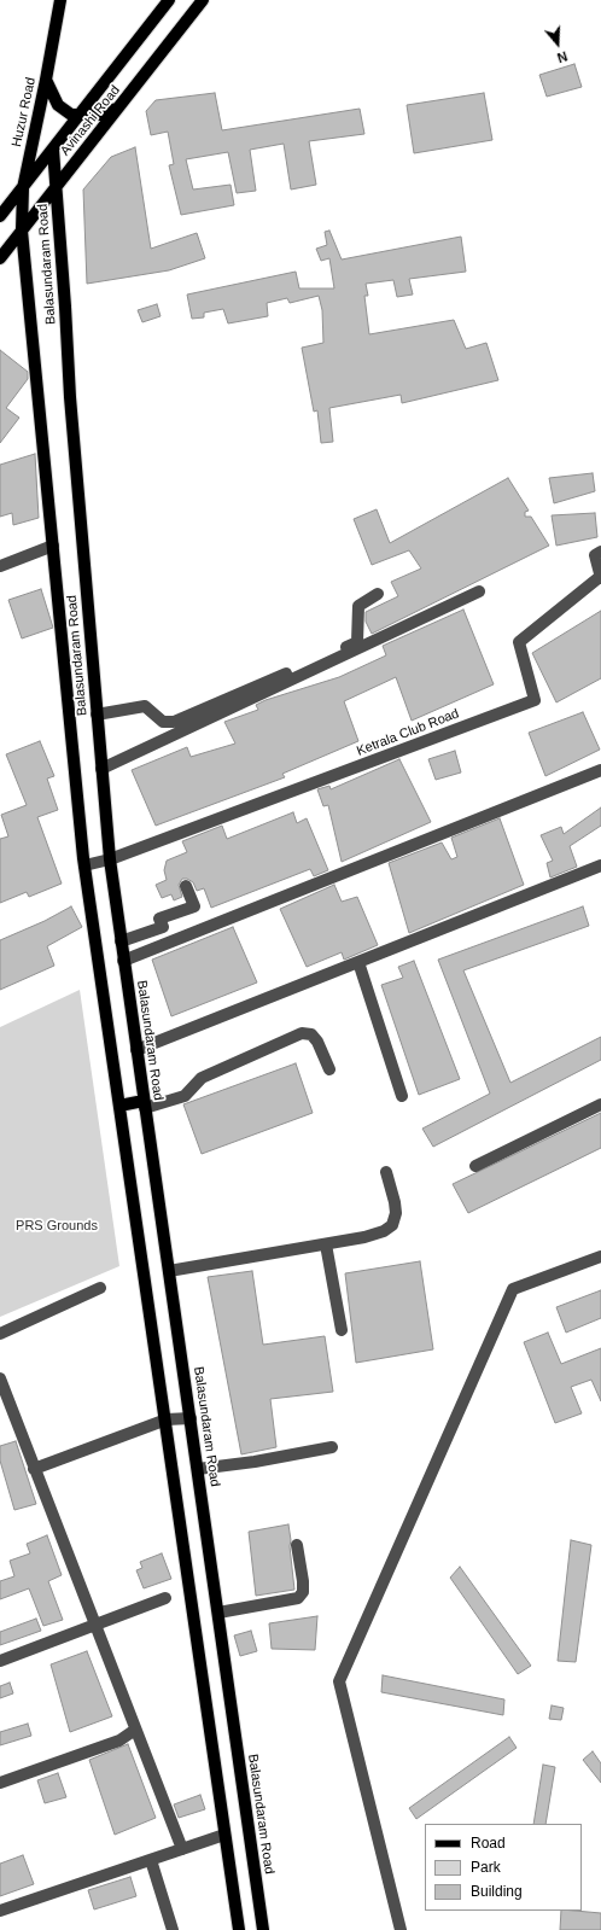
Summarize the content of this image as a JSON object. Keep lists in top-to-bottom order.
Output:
{
  "streets": {
    "main road": ["Huzur Road", "Avinashi Road", "Balasundaram Road"],
    "street": ["Ketrala Club Road"]
  },
  "crossings": [
    ["Huzur Road", "Avinashi Road"],
    ["Huzur Road", "Balasundaram Road"],
    ["Avinashi Road", "Balasundaram Road"],
    ["Balasundaram Road", "Ketrala Club Road"]
  ],
  "parks": ["PRS Grounds"],
  "legend": ["Road", "Park", "Building"],
  "north": "bottom"
}
